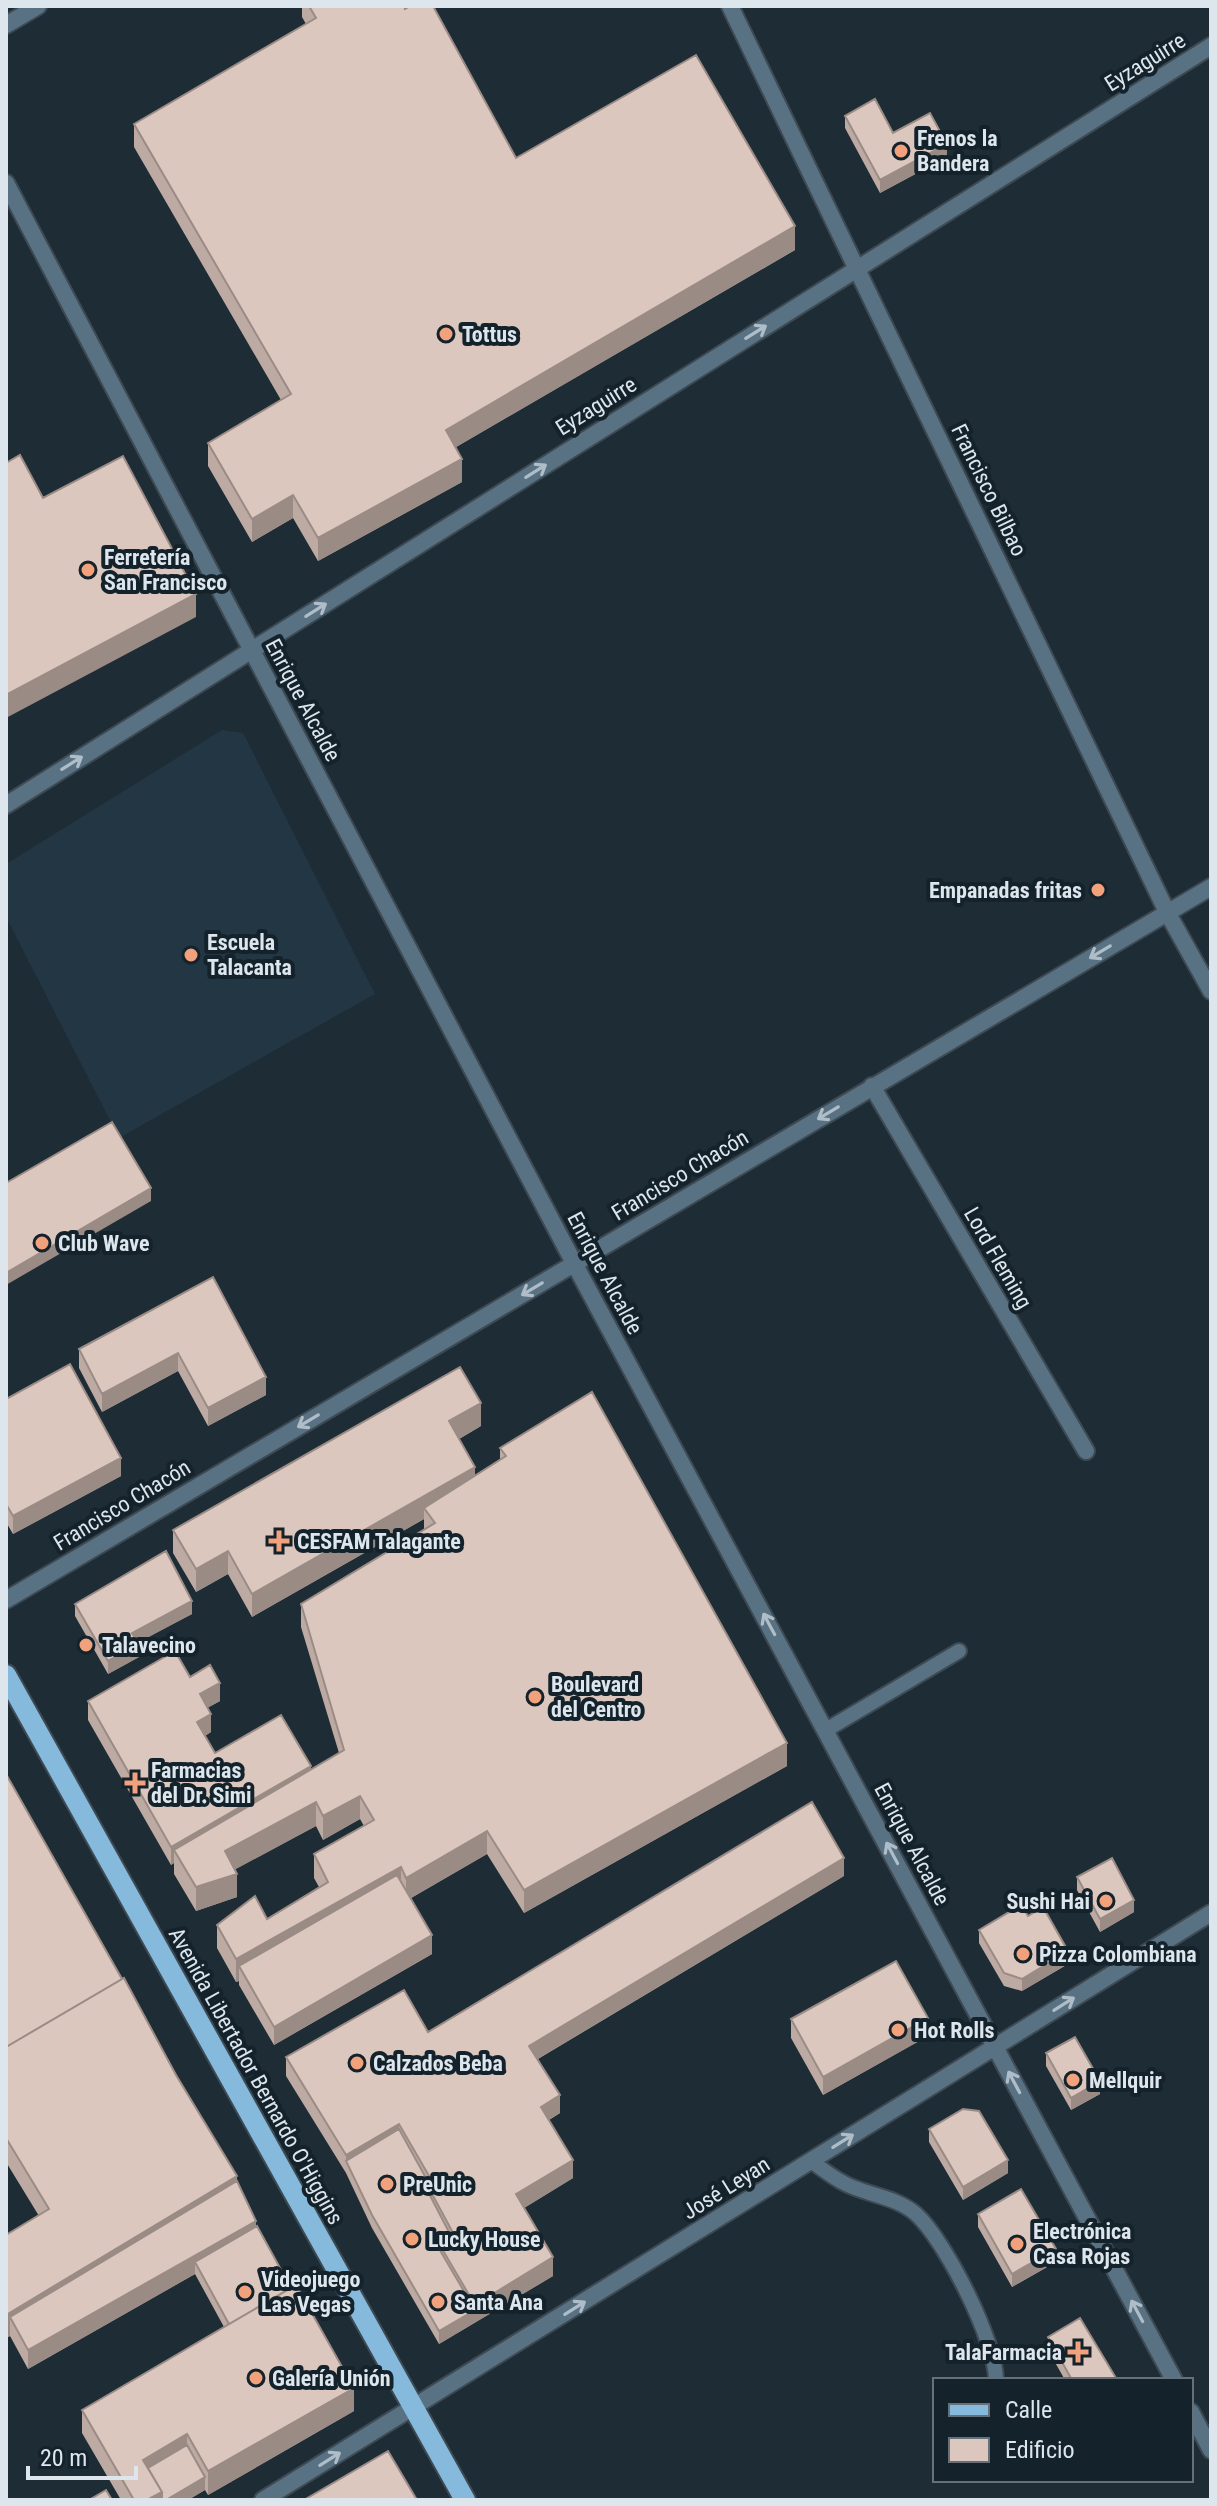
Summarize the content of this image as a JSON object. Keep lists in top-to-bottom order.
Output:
{
  "streets": {
    "main road": ["Avenida Libertador Bernardo O'Higgins"],
    "street": [
      "Eyzaguirre",
      "Francisco Bilbao",
      "Enrique Alcalde",
      "Francisco Chacón",
      "Lord Fleming",
      "José Leyan"
    ]
  },
  "crossings": [
    ["Eyzaguirre", "Francisco Bilbao"],
    ["Eyzaguirre", "Enrique Alcalde"],
    ["Francisco Bilbao", "Francisco Chacón"],
    ["Enrique Alcalde", "Francisco Chacón"],
    ["Enrique Alcalde", "José Leyan"],
    ["Francisco Chacón", "Lord Fleming"],
    ["Avenida Libertador Bernardo O'Higgins", "José Leyan"]
  ],
  "one_way": [
    "Eyzaguirre",
    "Enrique Alcalde",
    "Francisco Chacón",
    "José Leyan"
  ],
  "places": {
    "other": [
      "Frenos la Bandera",
      "Tottus",
      "Ferretería San Francisco",
      "Empanadas fritas",
      "Escuela Talacanta",
      "Club Wave",
      "Talavecino",
      "Boulevard del Centro",
      "Sushi Hai",
      "Pizza Colombiana",
      "Hot Rolls",
      "Calzados Beba",
      "Mellquir",
      "PreUnic",
      "Lucky House",
      "Electrónica Casa Rojas",
      "Videojuego Las Vegas",
      "Santa Ana",
      "Galería Unión"
    ],
    "health": ["CESFAM Talagante", "Farmacias del Dr. Simi", "TalaFarmacia"]
  },
  "legend": ["Calle", "Edificio"],
  "scale_bar": "20 m"
}
